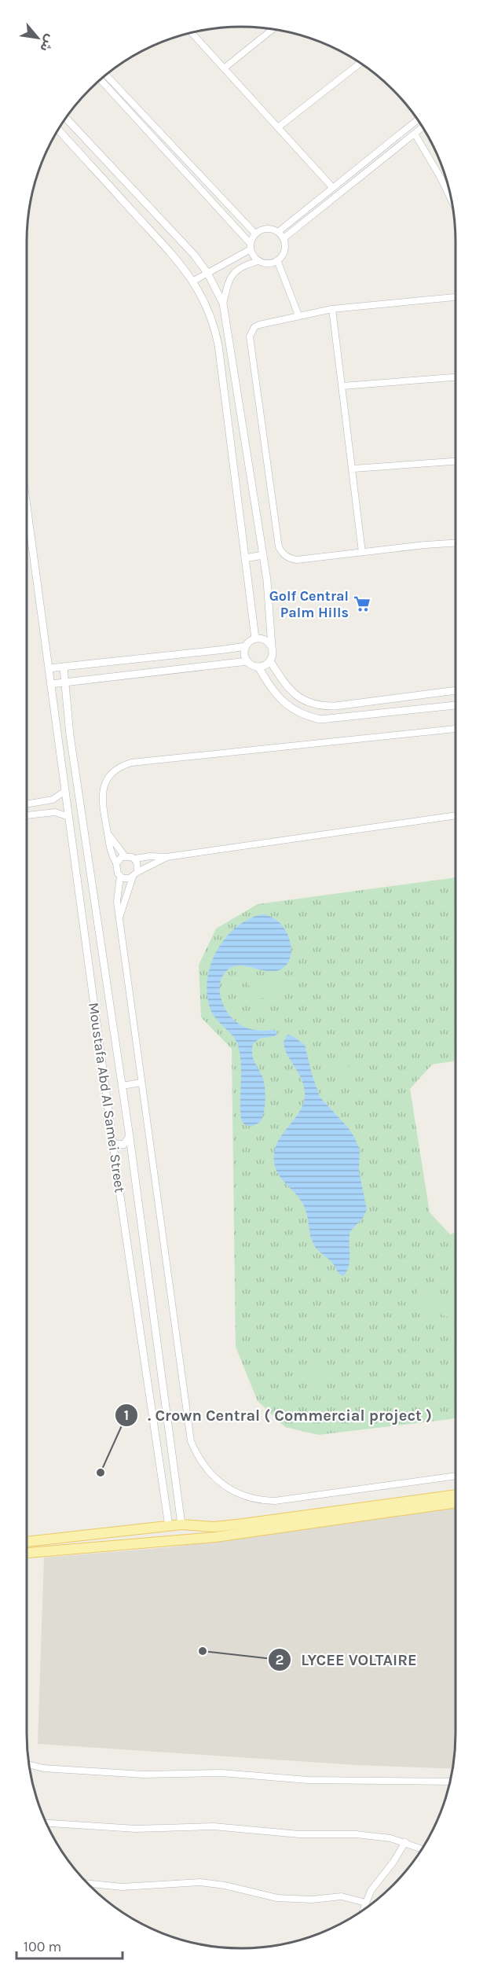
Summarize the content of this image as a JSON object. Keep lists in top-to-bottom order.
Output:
{
  "streets": {
    "street": ["Moustafa Abd Al Samei Street"]
  },
  "places": {
    "supermarket": ["Golf Central Palm Hills"],
    "other": [". Crown Central ( Commercial project )", "LYCEE VOLTAIRE"]
  },
  "scale_bar": "100 m",
  "north": "bottom right"
}
